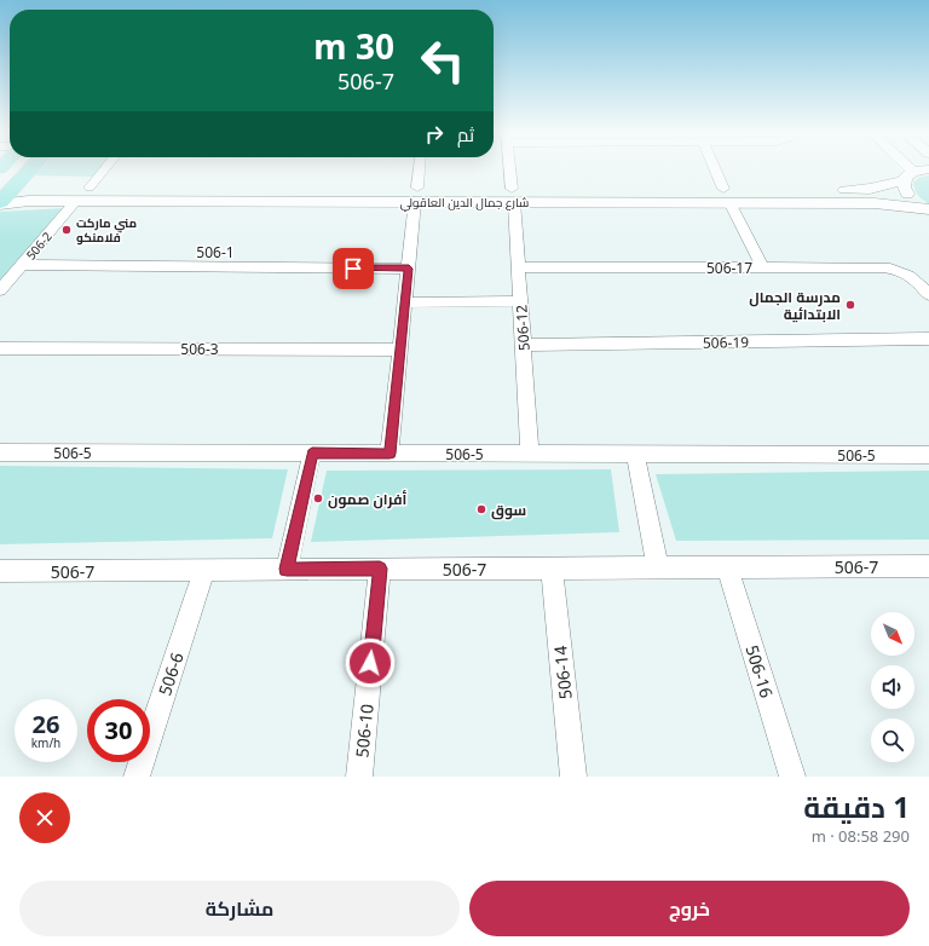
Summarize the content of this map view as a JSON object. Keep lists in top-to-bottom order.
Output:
{
  "streets": {
    "street": [
      "شارع جمال الدين العاقولي",
      "506-2",
      "506-1",
      "506-17",
      "506-12",
      "506-19",
      "506-3",
      "506-5",
      "506-7",
      "506-16",
      "506-14",
      "506-6",
      "506-10"
    ]
  },
  "crossings": [
    ["شارع جمال الدين العاقولي", "506-2"],
    ["شارع جمال الدين العاقولي", "506-12"],
    ["506-2", "506-1"],
    ["506-17", "506-12"],
    ["506-12", "506-19"],
    ["506-12", "506-5"],
    ["506-7", "506-16"],
    ["506-7", "506-14"],
    ["506-7", "506-6"],
    ["506-7", "506-10"]
  ],
  "places": [
    "مني ماركت فلامنكو",
    "مدرسة الجمال الابتدائية",
    "أفران صمون",
    "سوق"
  ],
  "north": "bottom right",
  "page": {
    "turn": ["30 m", "506-7"],
    "then": "ثم",
    "speed": "26 km/h",
    "limit": "30",
    "heading": ["1 دقيقة", "290 m · 08:58"],
    "buttons": ["خروج", "مشاركة"]
  }
}
